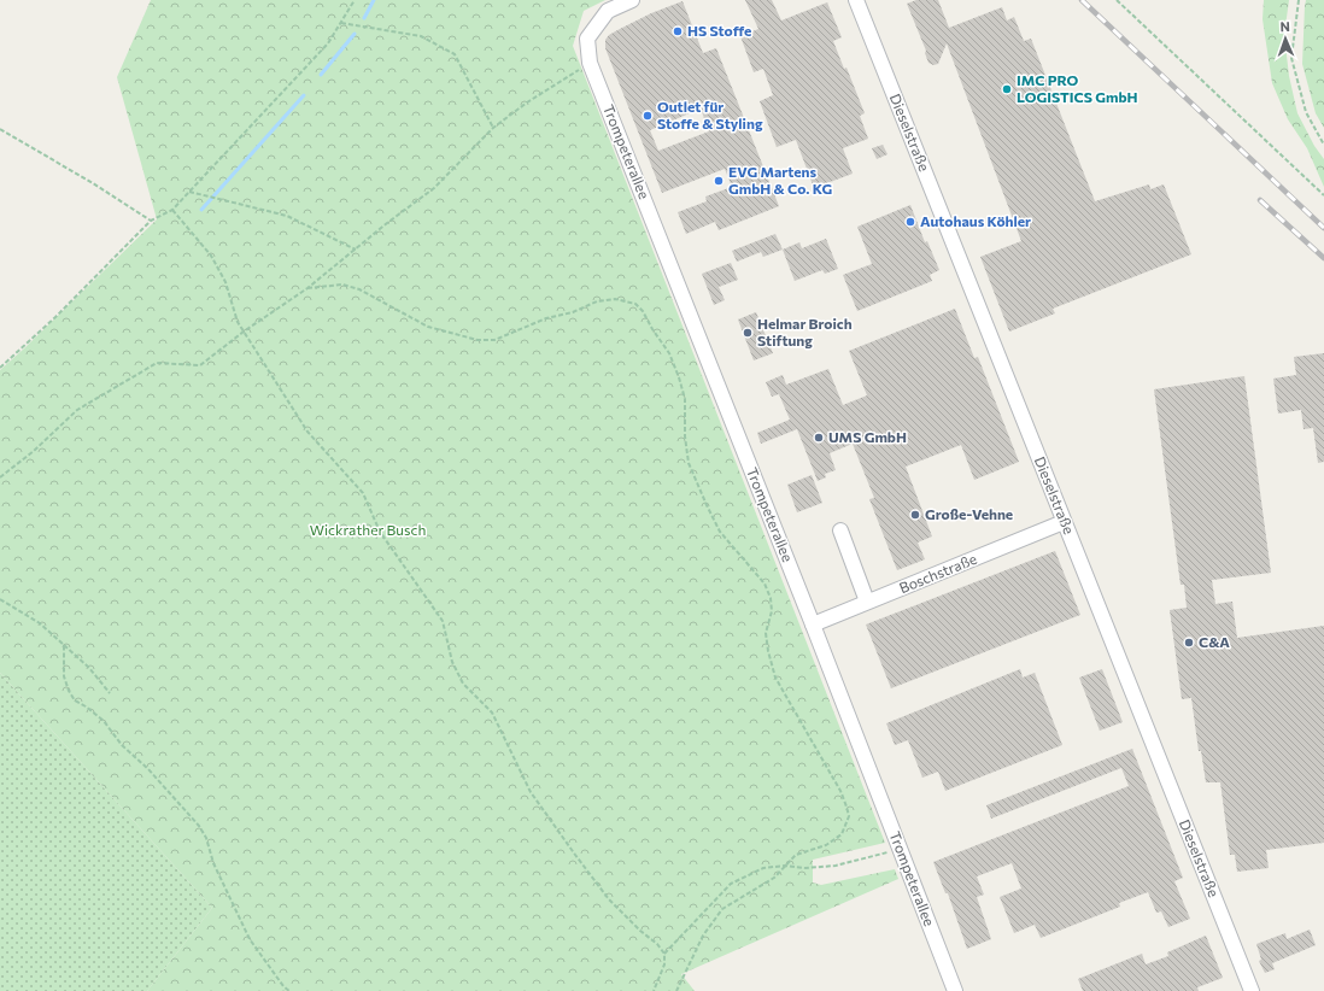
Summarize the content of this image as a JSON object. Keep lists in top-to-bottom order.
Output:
{
  "streets": {
    "street": ["Dieselstraße", "Trompeterallee", "Boschstraße"]
  },
  "crossings": [
    ["Dieselstraße", "Boschstraße"],
    ["Trompeterallee", "Boschstraße"]
  ],
  "parks": ["Wickrather Busch"],
  "places": [
    "HS Stoffe",
    "IMC PRO LOGISTICS GmbH",
    "Outlet für Stoffe & Styling",
    "EVG Martens GmbH & Co. KG",
    "Autohaus Köhler",
    "Helmar Broich Stiftung",
    "UMS GmbH",
    "Große-Vehne",
    "C&A"
  ],
  "north": "top"
}
